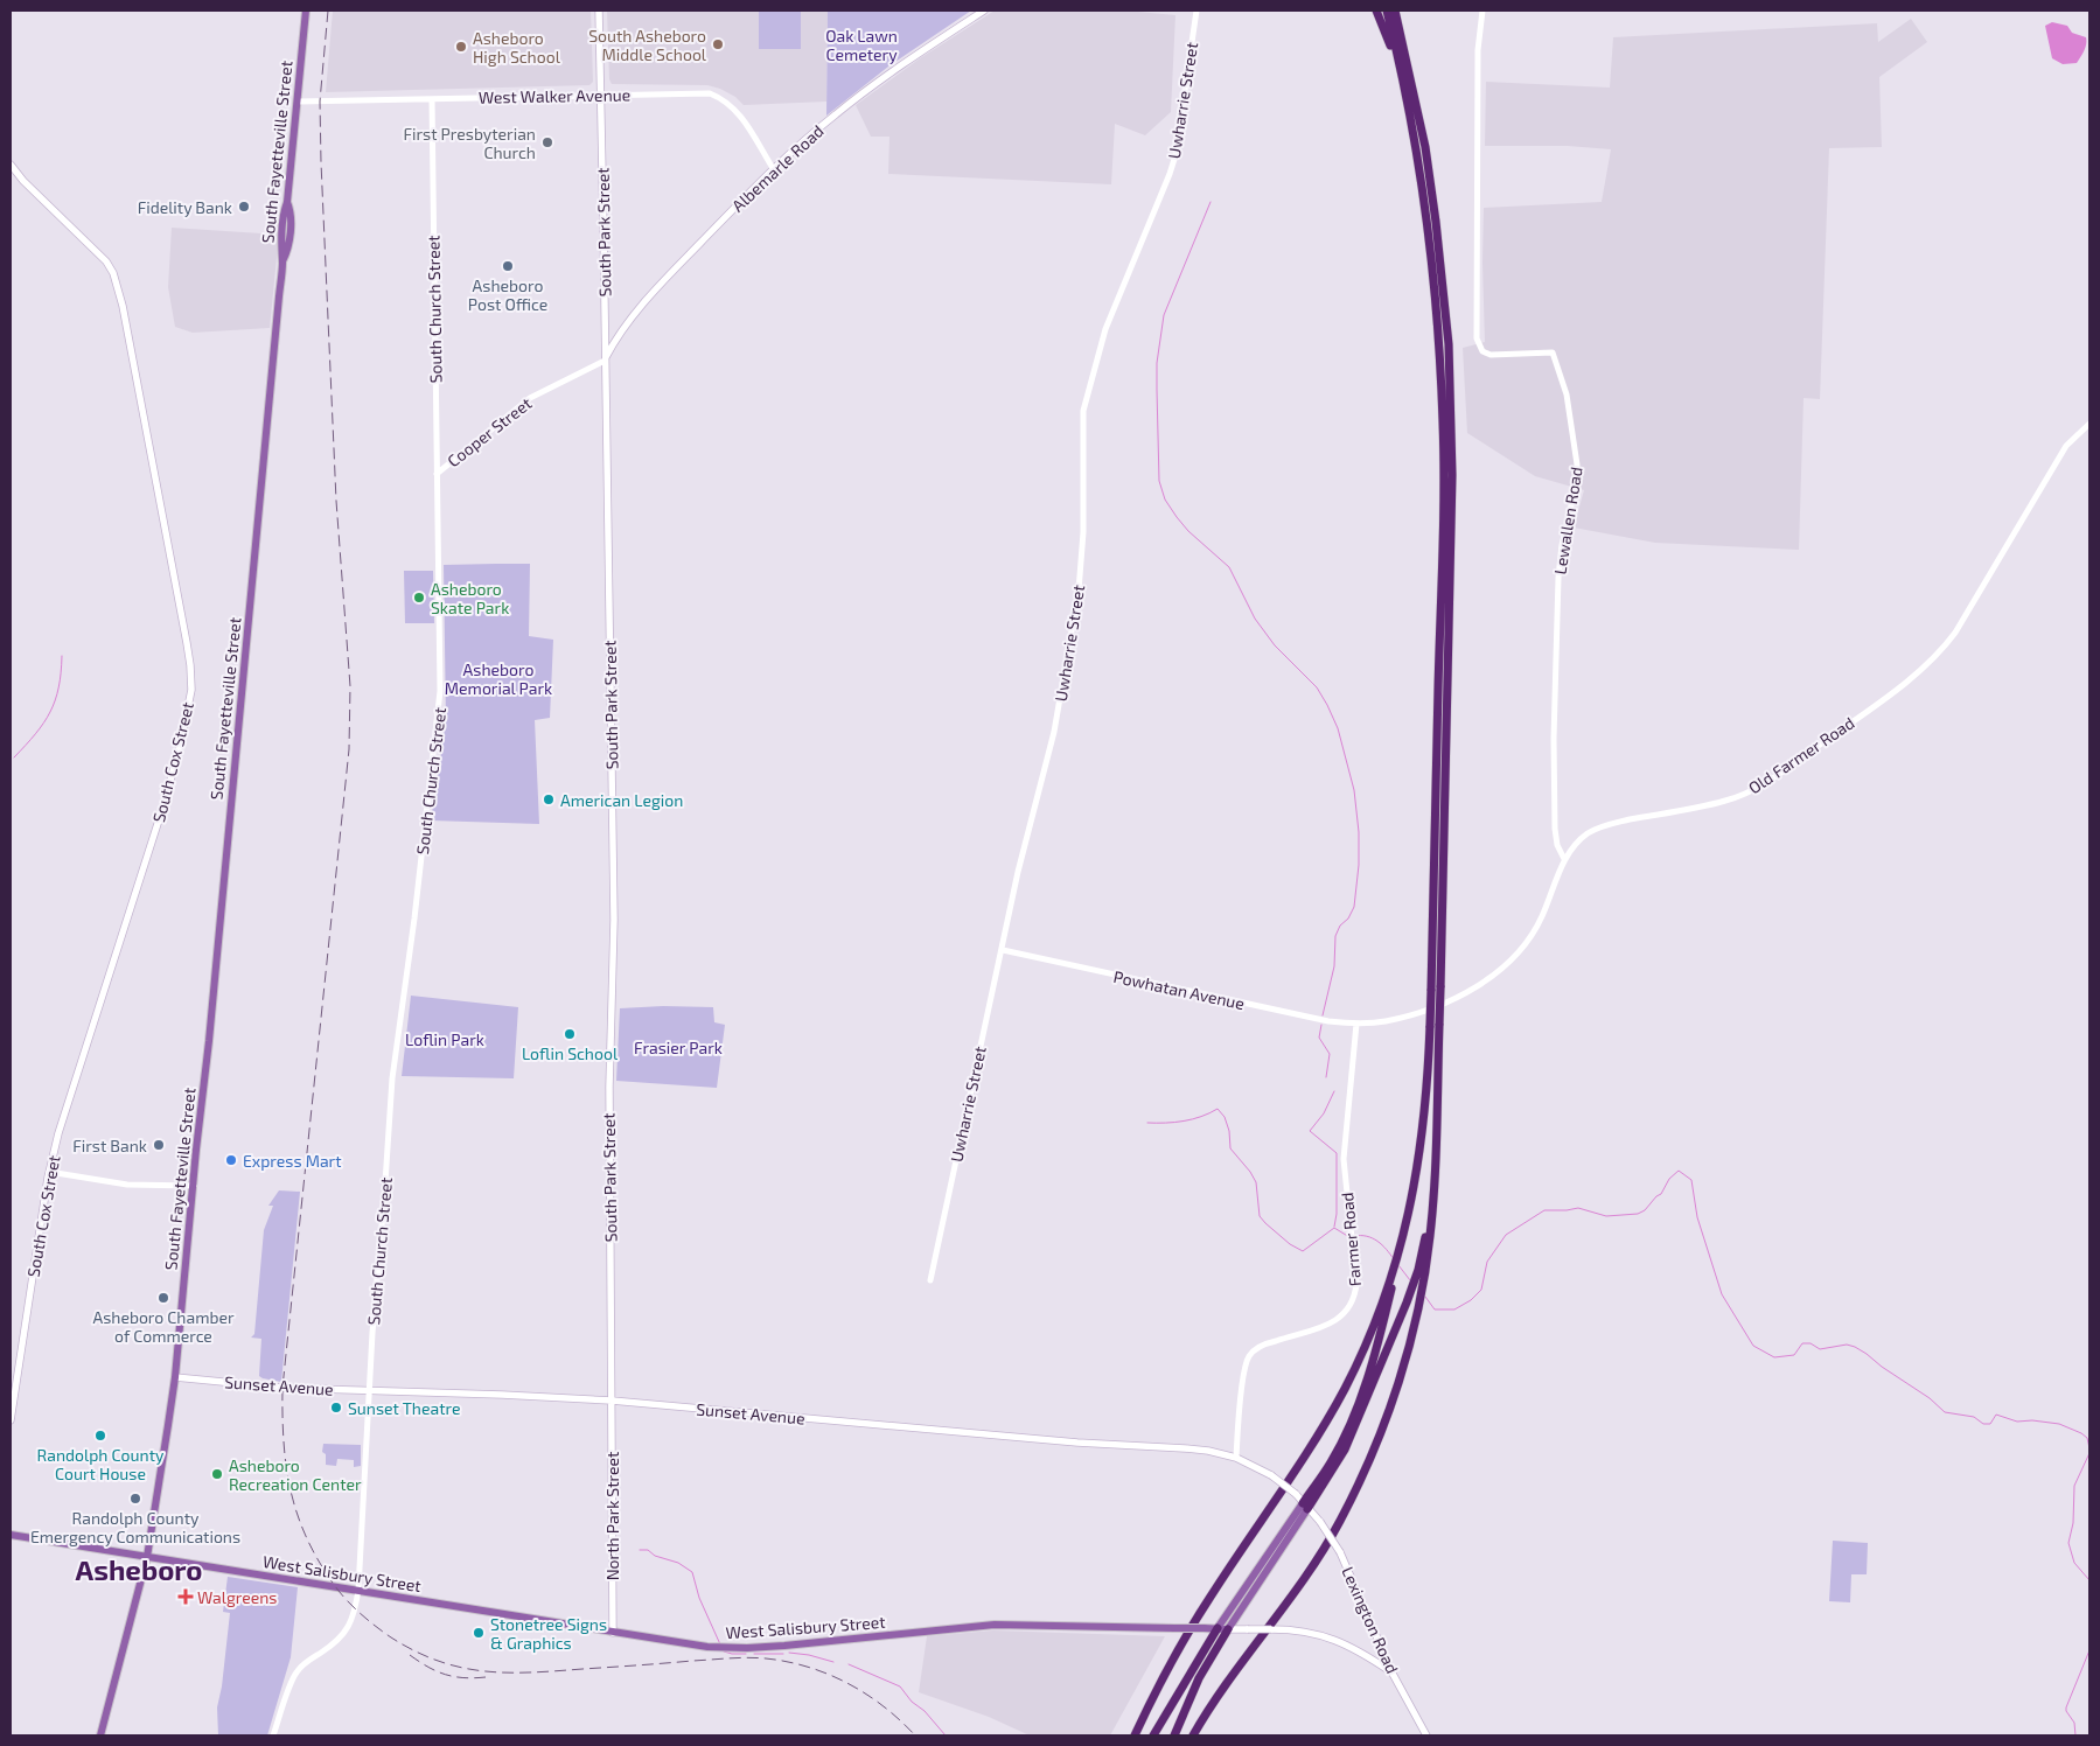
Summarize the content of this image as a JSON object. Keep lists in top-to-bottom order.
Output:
{
  "streets": {
    "main road": [
      "South Fayetteville Street",
      "Albemarle Road",
      "South Park Street",
      "South Cox Street",
      "Sunset Avenue",
      "North Park Street",
      "West Salisbury Street",
      "Lexington Road"
    ],
    "street": [
      "West Walker Avenue",
      "Uwharrie Street",
      "South Church Street",
      "Cooper Street",
      "Lewallen Road",
      "Old Farmer Road",
      "Powhatan Avenue",
      "Farmer Road"
    ]
  },
  "crossings": [
    ["West Walker Avenue", "South Fayetteville Street"],
    ["West Walker Avenue", "Albemarle Road"],
    ["West Walker Avenue", "South Park Street"],
    ["West Walker Avenue", "South Church Street"],
    ["Uwharrie Street", "Powhatan Avenue"],
    ["South Fayetteville Street", "Sunset Avenue"],
    ["South Fayetteville Street", "West Salisbury Street"],
    ["Albemarle Road", "South Park Street"],
    ["Albemarle Road", "Cooper Street"],
    ["South Park Street", "Cooper Street"],
    ["South Park Street", "Sunset Avenue"],
    ["South Park Street", "North Park Street"],
    ["South Church Street", "Cooper Street"],
    ["South Church Street", "Sunset Avenue"],
    ["South Church Street", "West Salisbury Street"],
    ["Lewallen Road", "Old Farmer Road"],
    ["Old Farmer Road", "Powhatan Avenue"],
    ["Old Farmer Road", "Farmer Road"],
    ["Powhatan Avenue", "Farmer Road"],
    ["Farmer Road", "Sunset Avenue"],
    ["Sunset Avenue", "North Park Street"],
    ["Sunset Avenue", "Lexington Road"],
    ["North Park Street", "West Salisbury Street"],
    ["West Salisbury Street", "Lexington Road"]
  ],
  "districts": ["Asheboro"],
  "parks": [
    "Oak Lawn Cemetery",
    "Asheboro Memorial Park",
    "Loflin Park",
    "Frasier Park"
  ],
  "places": {
    "other": [
      "South Asheboro Middle School",
      "Asheboro High School",
      "First Presbyterian Church",
      "Fidelity Bank",
      "Asheboro Post Office",
      "Asheboro Skate Park",
      "American Legion",
      "Loflin School",
      "First Bank",
      "Express Mart",
      "Asheboro Chamber of Commerce",
      "Sunset Theatre",
      "Randolph County Court House",
      "Asheboro Recreation Center",
      "Randolph County Emergency Communications",
      "Stonetree Signs & Graphics"
    ],
    "health": ["Walgreens"]
  }
}
